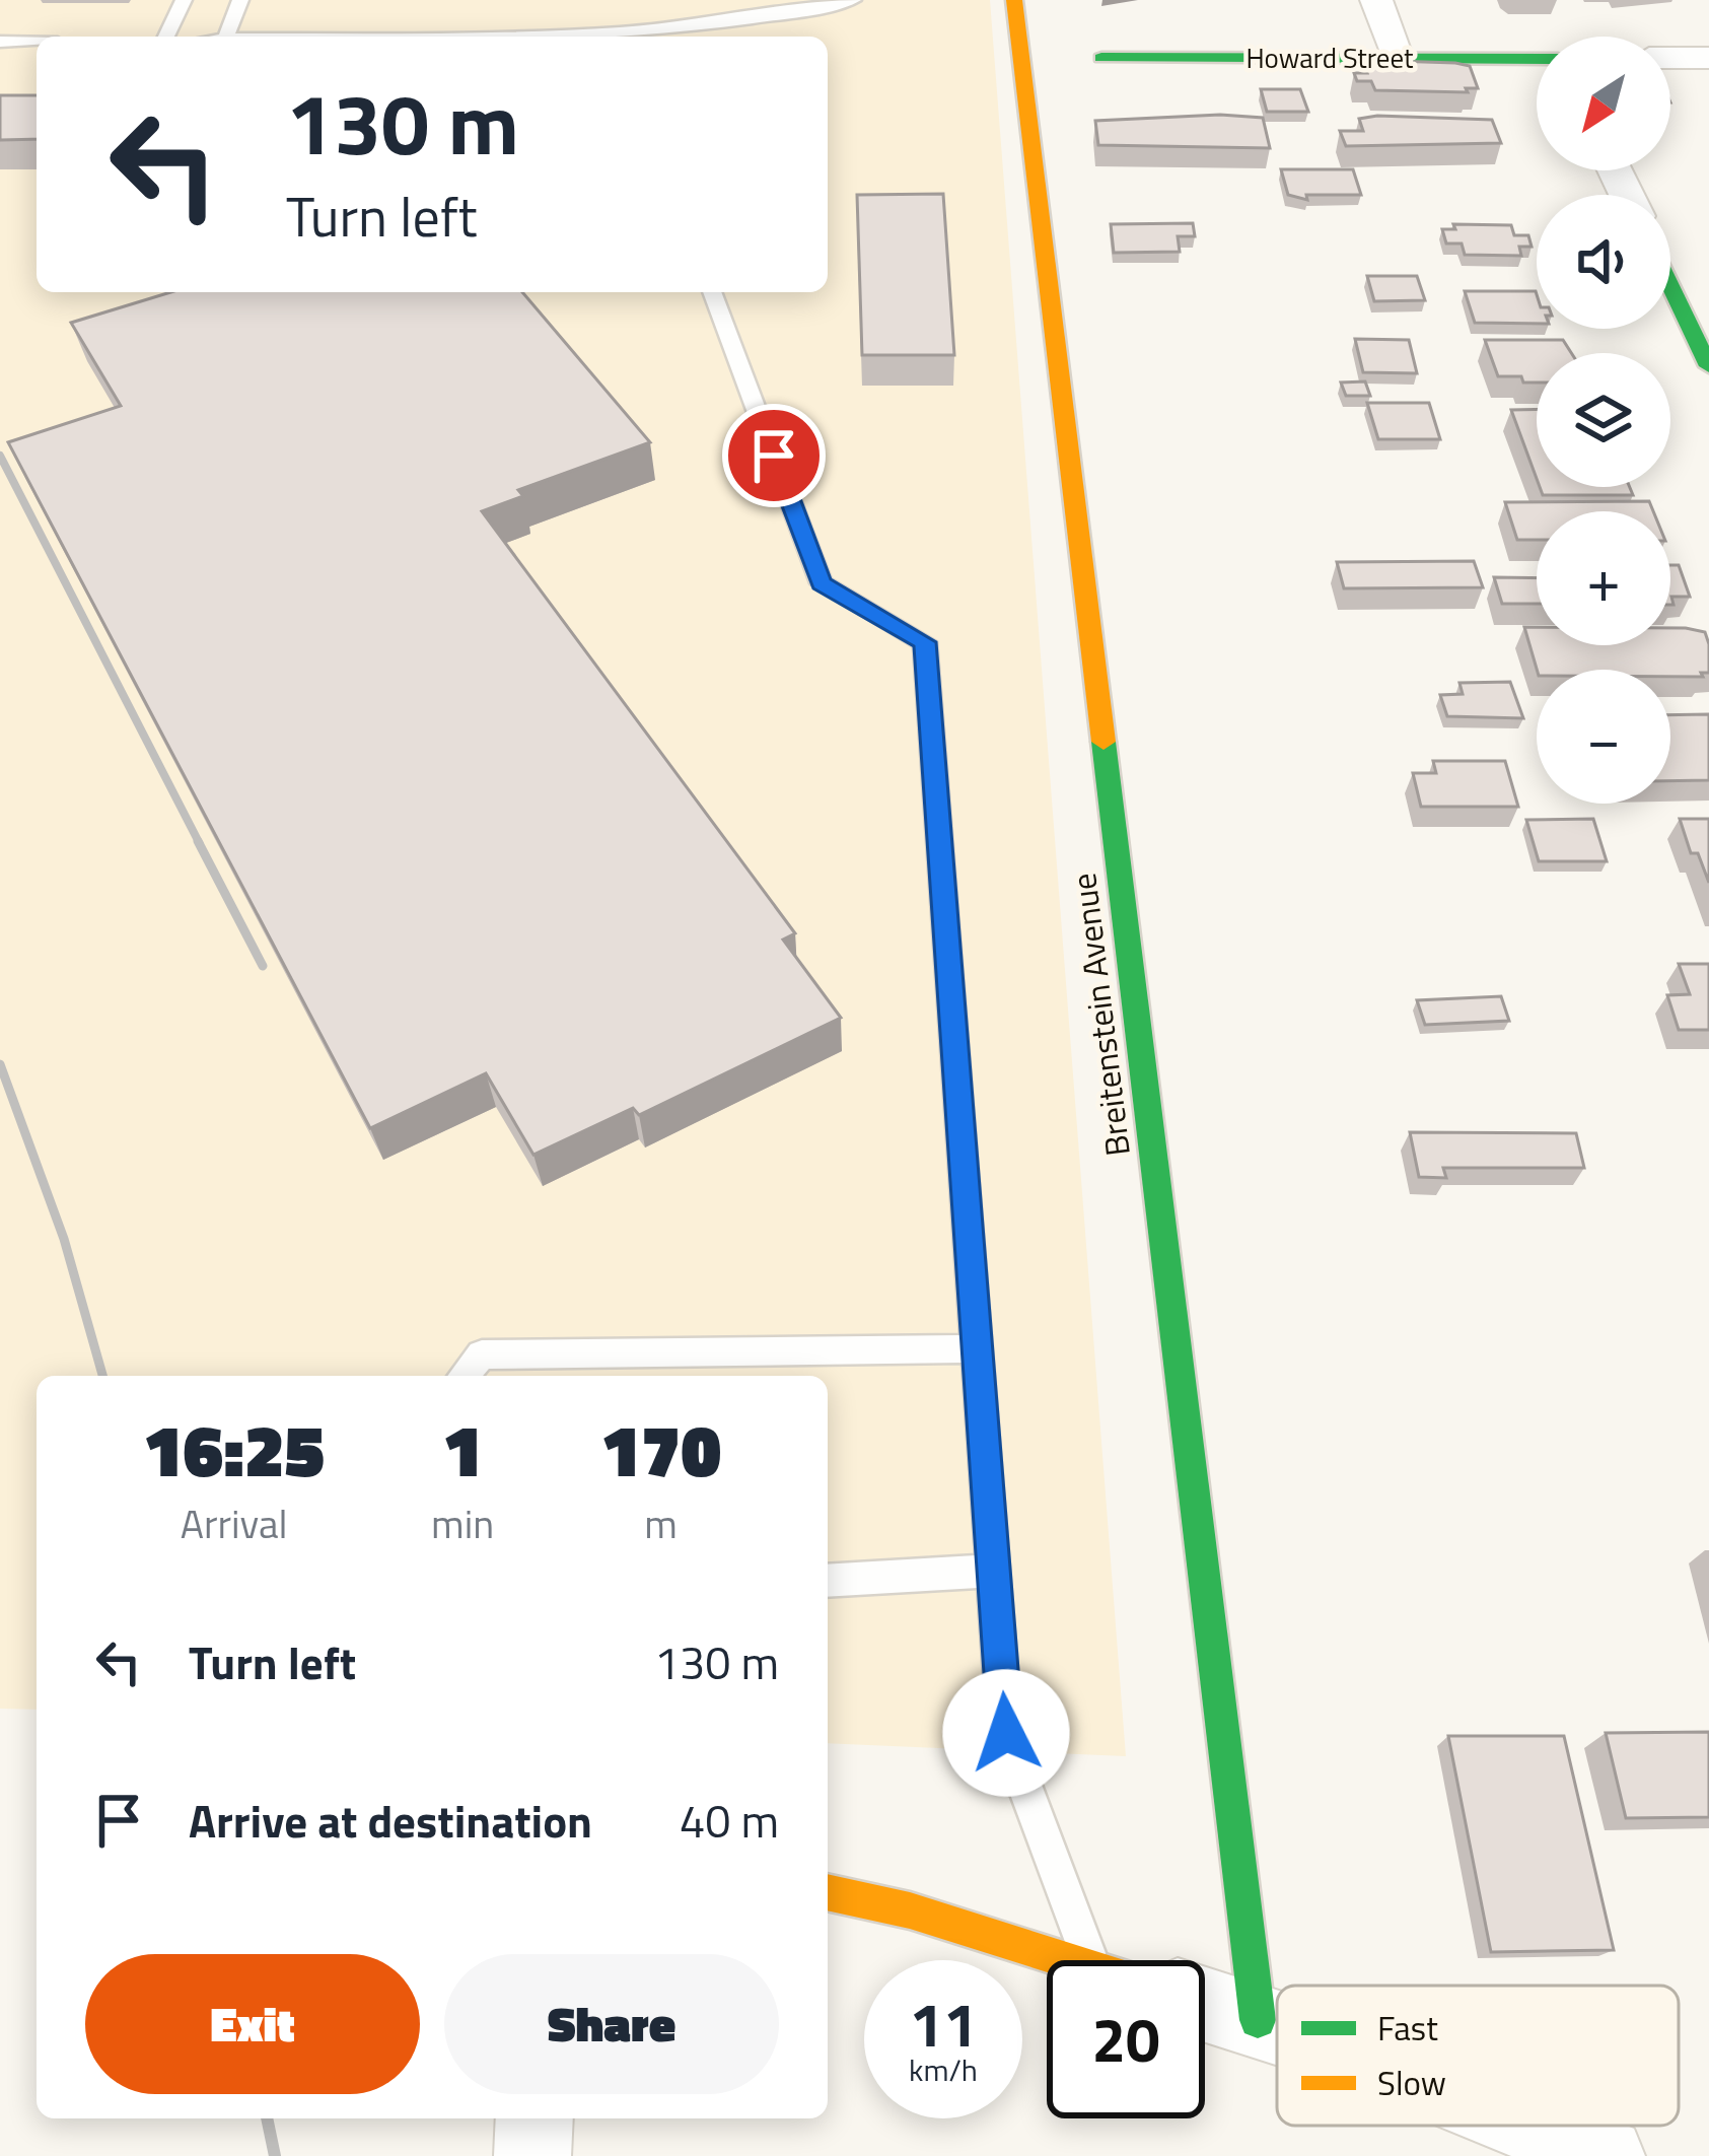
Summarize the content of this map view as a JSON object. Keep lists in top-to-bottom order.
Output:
{
  "streets": {
    "street": ["Howard Street", "Breitenstein Avenue"]
  },
  "legend": ["Fast", "Slow"],
  "north": "bottom left",
  "page": {
    "map_buttons": ["+", "−"],
    "turn": ["130 m", "Turn left"],
    "eta": [
      "16:25",
      "Arrival",
      "1",
      "min",
      "170",
      "m"
    ],
    "list": [
      {
        "name": "Turn left",
        "value": "130 m"
      },
      {
        "name": "Arrive at destination",
        "value": "40 m"
      }
    ],
    "buttons": ["Exit", "Share"],
    "speed": "11 km/h",
    "limit": "20"
  }
}
